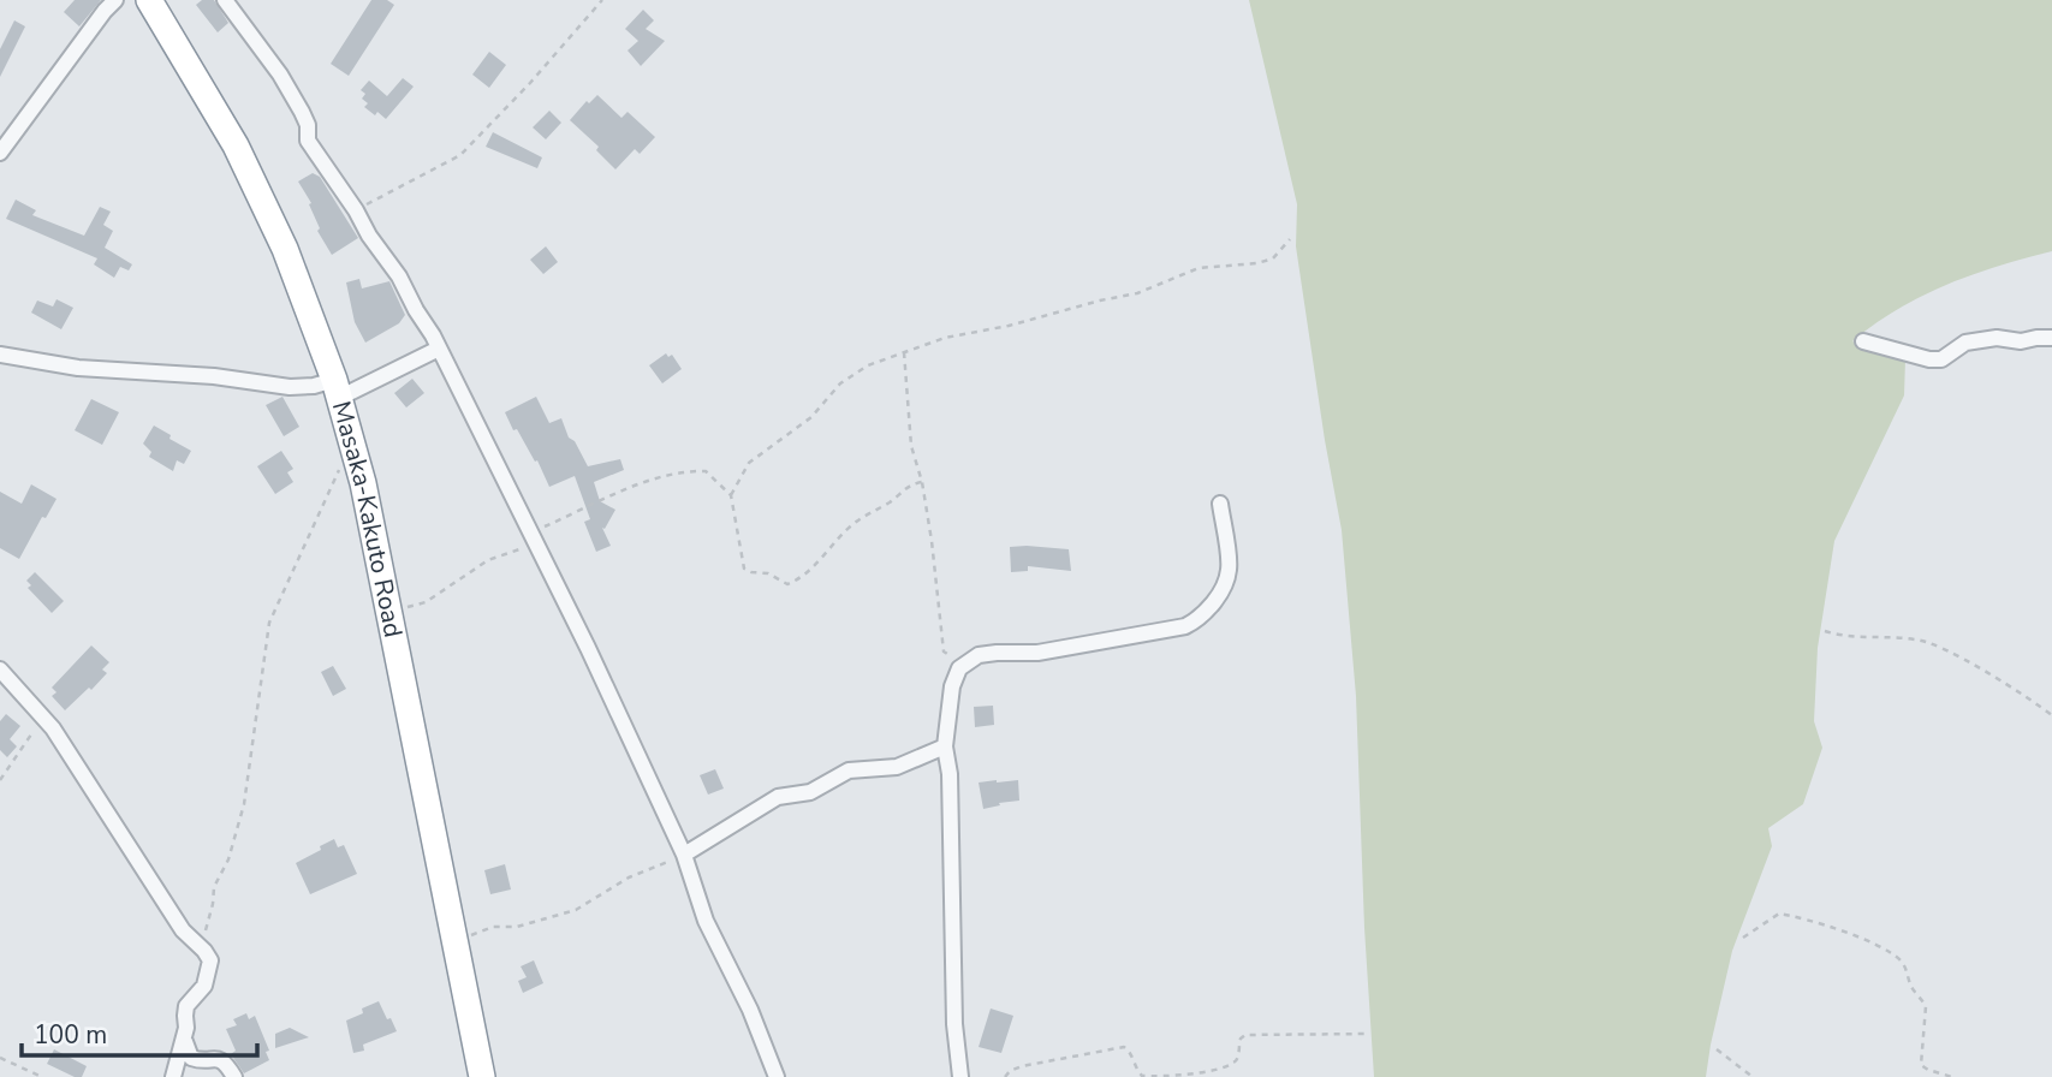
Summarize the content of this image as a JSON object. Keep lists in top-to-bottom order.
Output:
{
  "streets": {
    "highway": ["Masaka-Kakuto Road"]
  },
  "scale_bar": "100 m"
}
